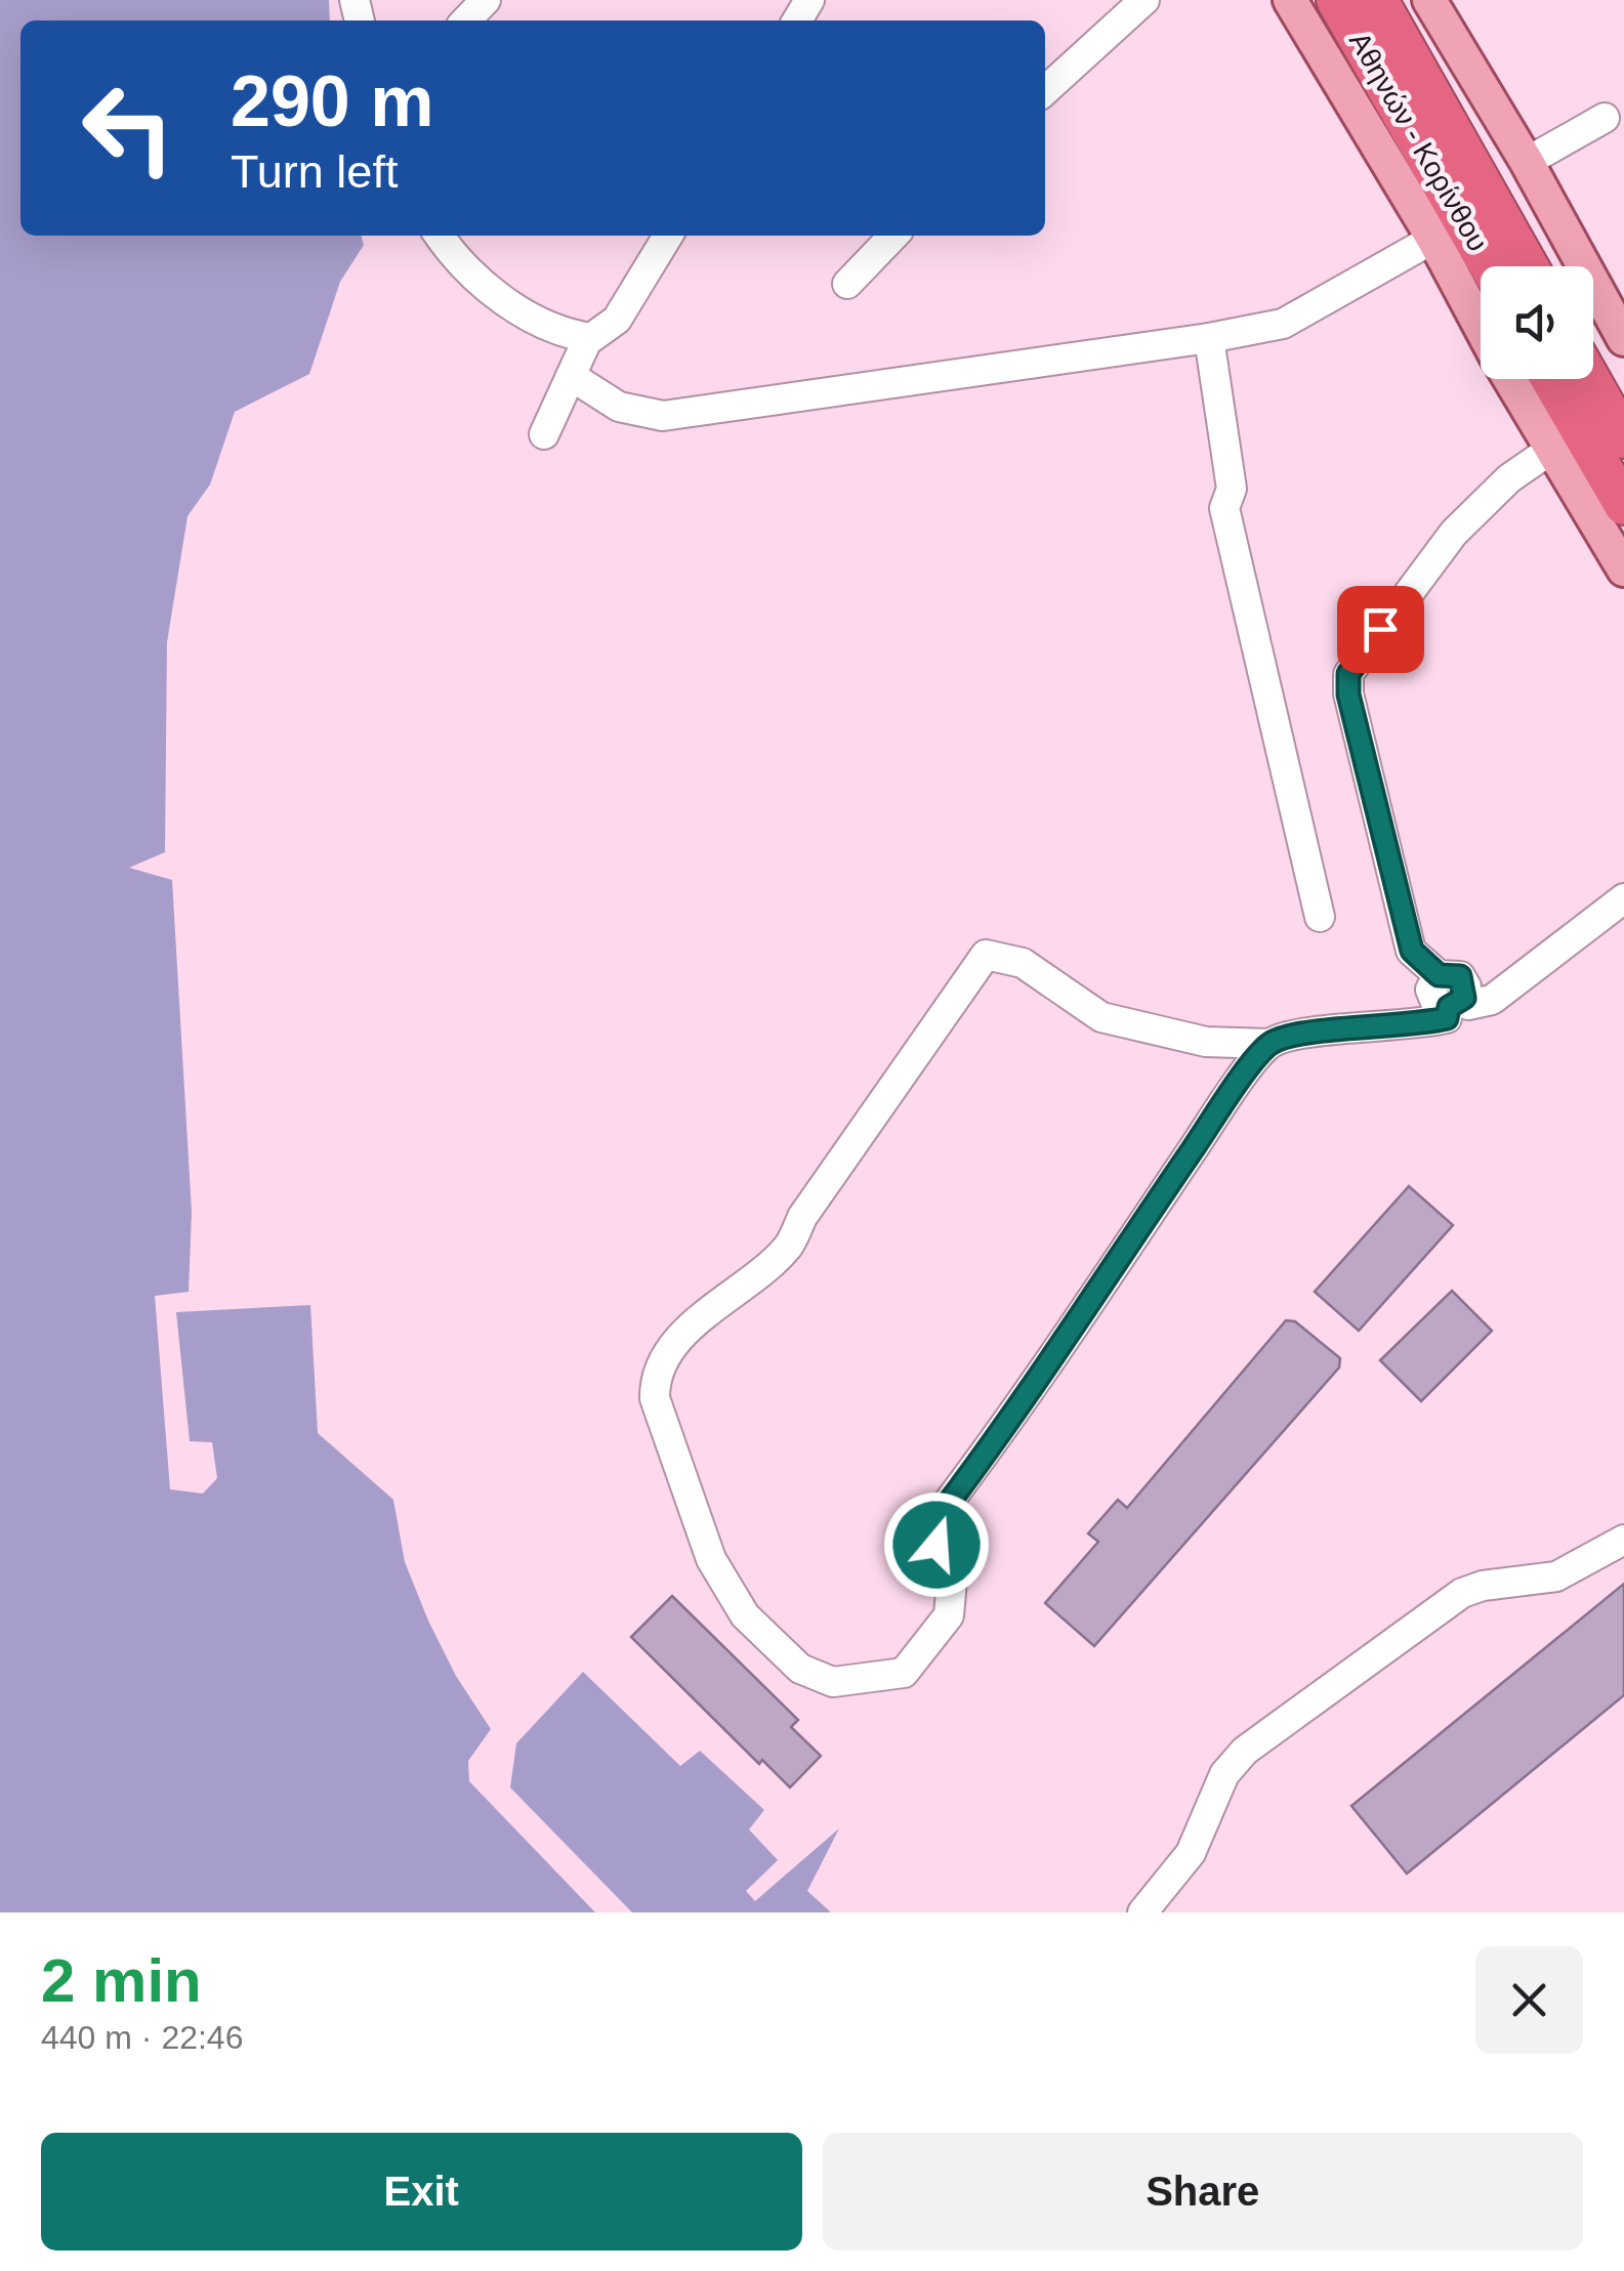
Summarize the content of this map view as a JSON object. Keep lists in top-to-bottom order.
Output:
{
  "streets": {
    "highway": ["Αθηνών - Κορίνθου"]
  },
  "page": {
    "turn": ["290 m", "Turn left"],
    "heading": ["2 min", "440 m · 22:46"],
    "buttons": ["Exit", "Share"]
  }
}
